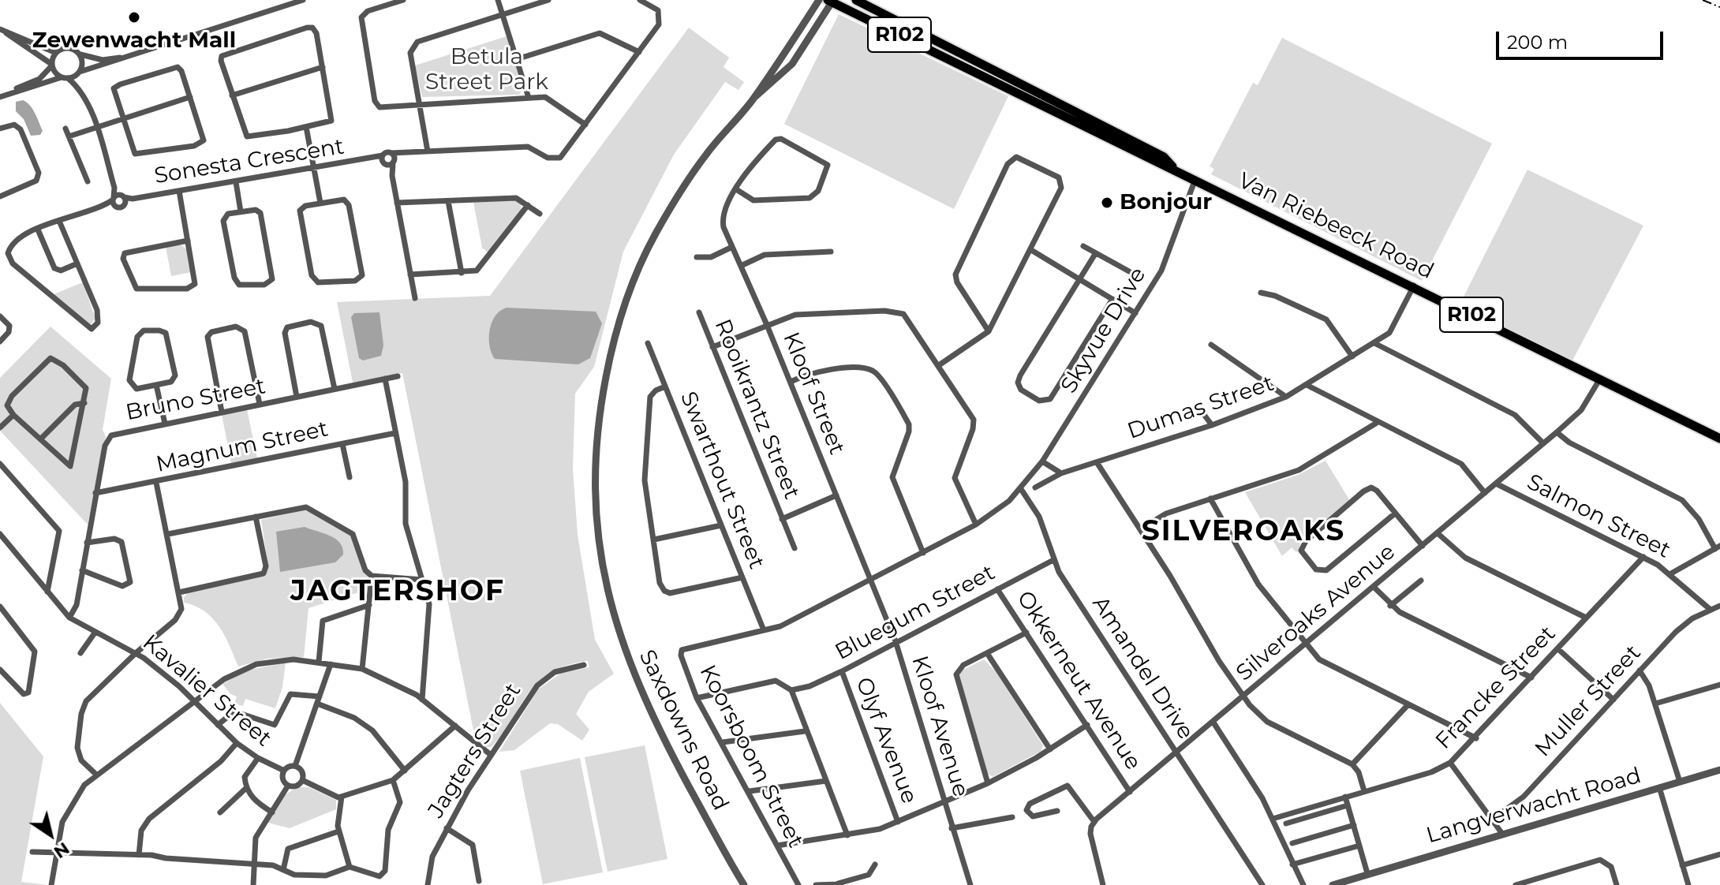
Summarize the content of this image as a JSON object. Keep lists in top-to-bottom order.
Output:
{
  "streets": {
    "main road": ["R102", "Van Riebeeck Road"],
    "street": [
      "Sonesta Crescent",
      "Skyvue Drive",
      "Kloof Street",
      "Bruno Street",
      "Dumas Street",
      "Rooikrantz Street",
      "Magnum Street",
      "Swarthout Street",
      "Salmon Street",
      "Bluegum Street",
      "Silveroaks Avenue",
      "Amandel Drive",
      "Okkerneut Avenue",
      "Francke Street",
      "Kavalier Street",
      "Muller Street",
      "Kloof Avenue",
      "Saxdowns Road",
      "Olyf Avenue",
      "Jagters Street",
      "Koorsboom Street",
      "Langverwacht Road"
    ]
  },
  "crossings": [
    ["Van Riebeeck Road", "Skyvue Drive"],
    ["Van Riebeeck Road", "Dumas Street"],
    ["Van Riebeeck Road", "Silveroaks Avenue"],
    ["Van Riebeeck Road", "Saxdowns Road"],
    ["Skyvue Drive", "Amandel Drive"],
    ["Kloof Street", "Rooikrantz Street"],
    ["Kloof Street", "Kloof Avenue"],
    ["Bruno Street", "Magnum Street"],
    ["Bruno Street", "Kavalier Street"],
    ["Swarthout Street", "Koorsboom Street"],
    ["Salmon Street", "Silveroaks Avenue"],
    ["Salmon Street", "Francke Street"],
    ["Salmon Street", "Muller Street"],
    ["Bluegum Street", "Amandel Drive"],
    ["Bluegum Street", "Okkerneut Avenue"],
    ["Bluegum Street", "Kloof Avenue"],
    ["Bluegum Street", "Olyf Avenue"],
    ["Silveroaks Avenue", "Amandel Drive"],
    ["Silveroaks Avenue", "Okkerneut Avenue"]
  ],
  "districts": ["SILVEROAKS", "JAGTERSHOF"],
  "parks": ["Betula Street Park"],
  "places": ["Zewenwacht Mall", "Bonjour"],
  "scale_bar": "200 m",
  "north": "bottom right"
}
